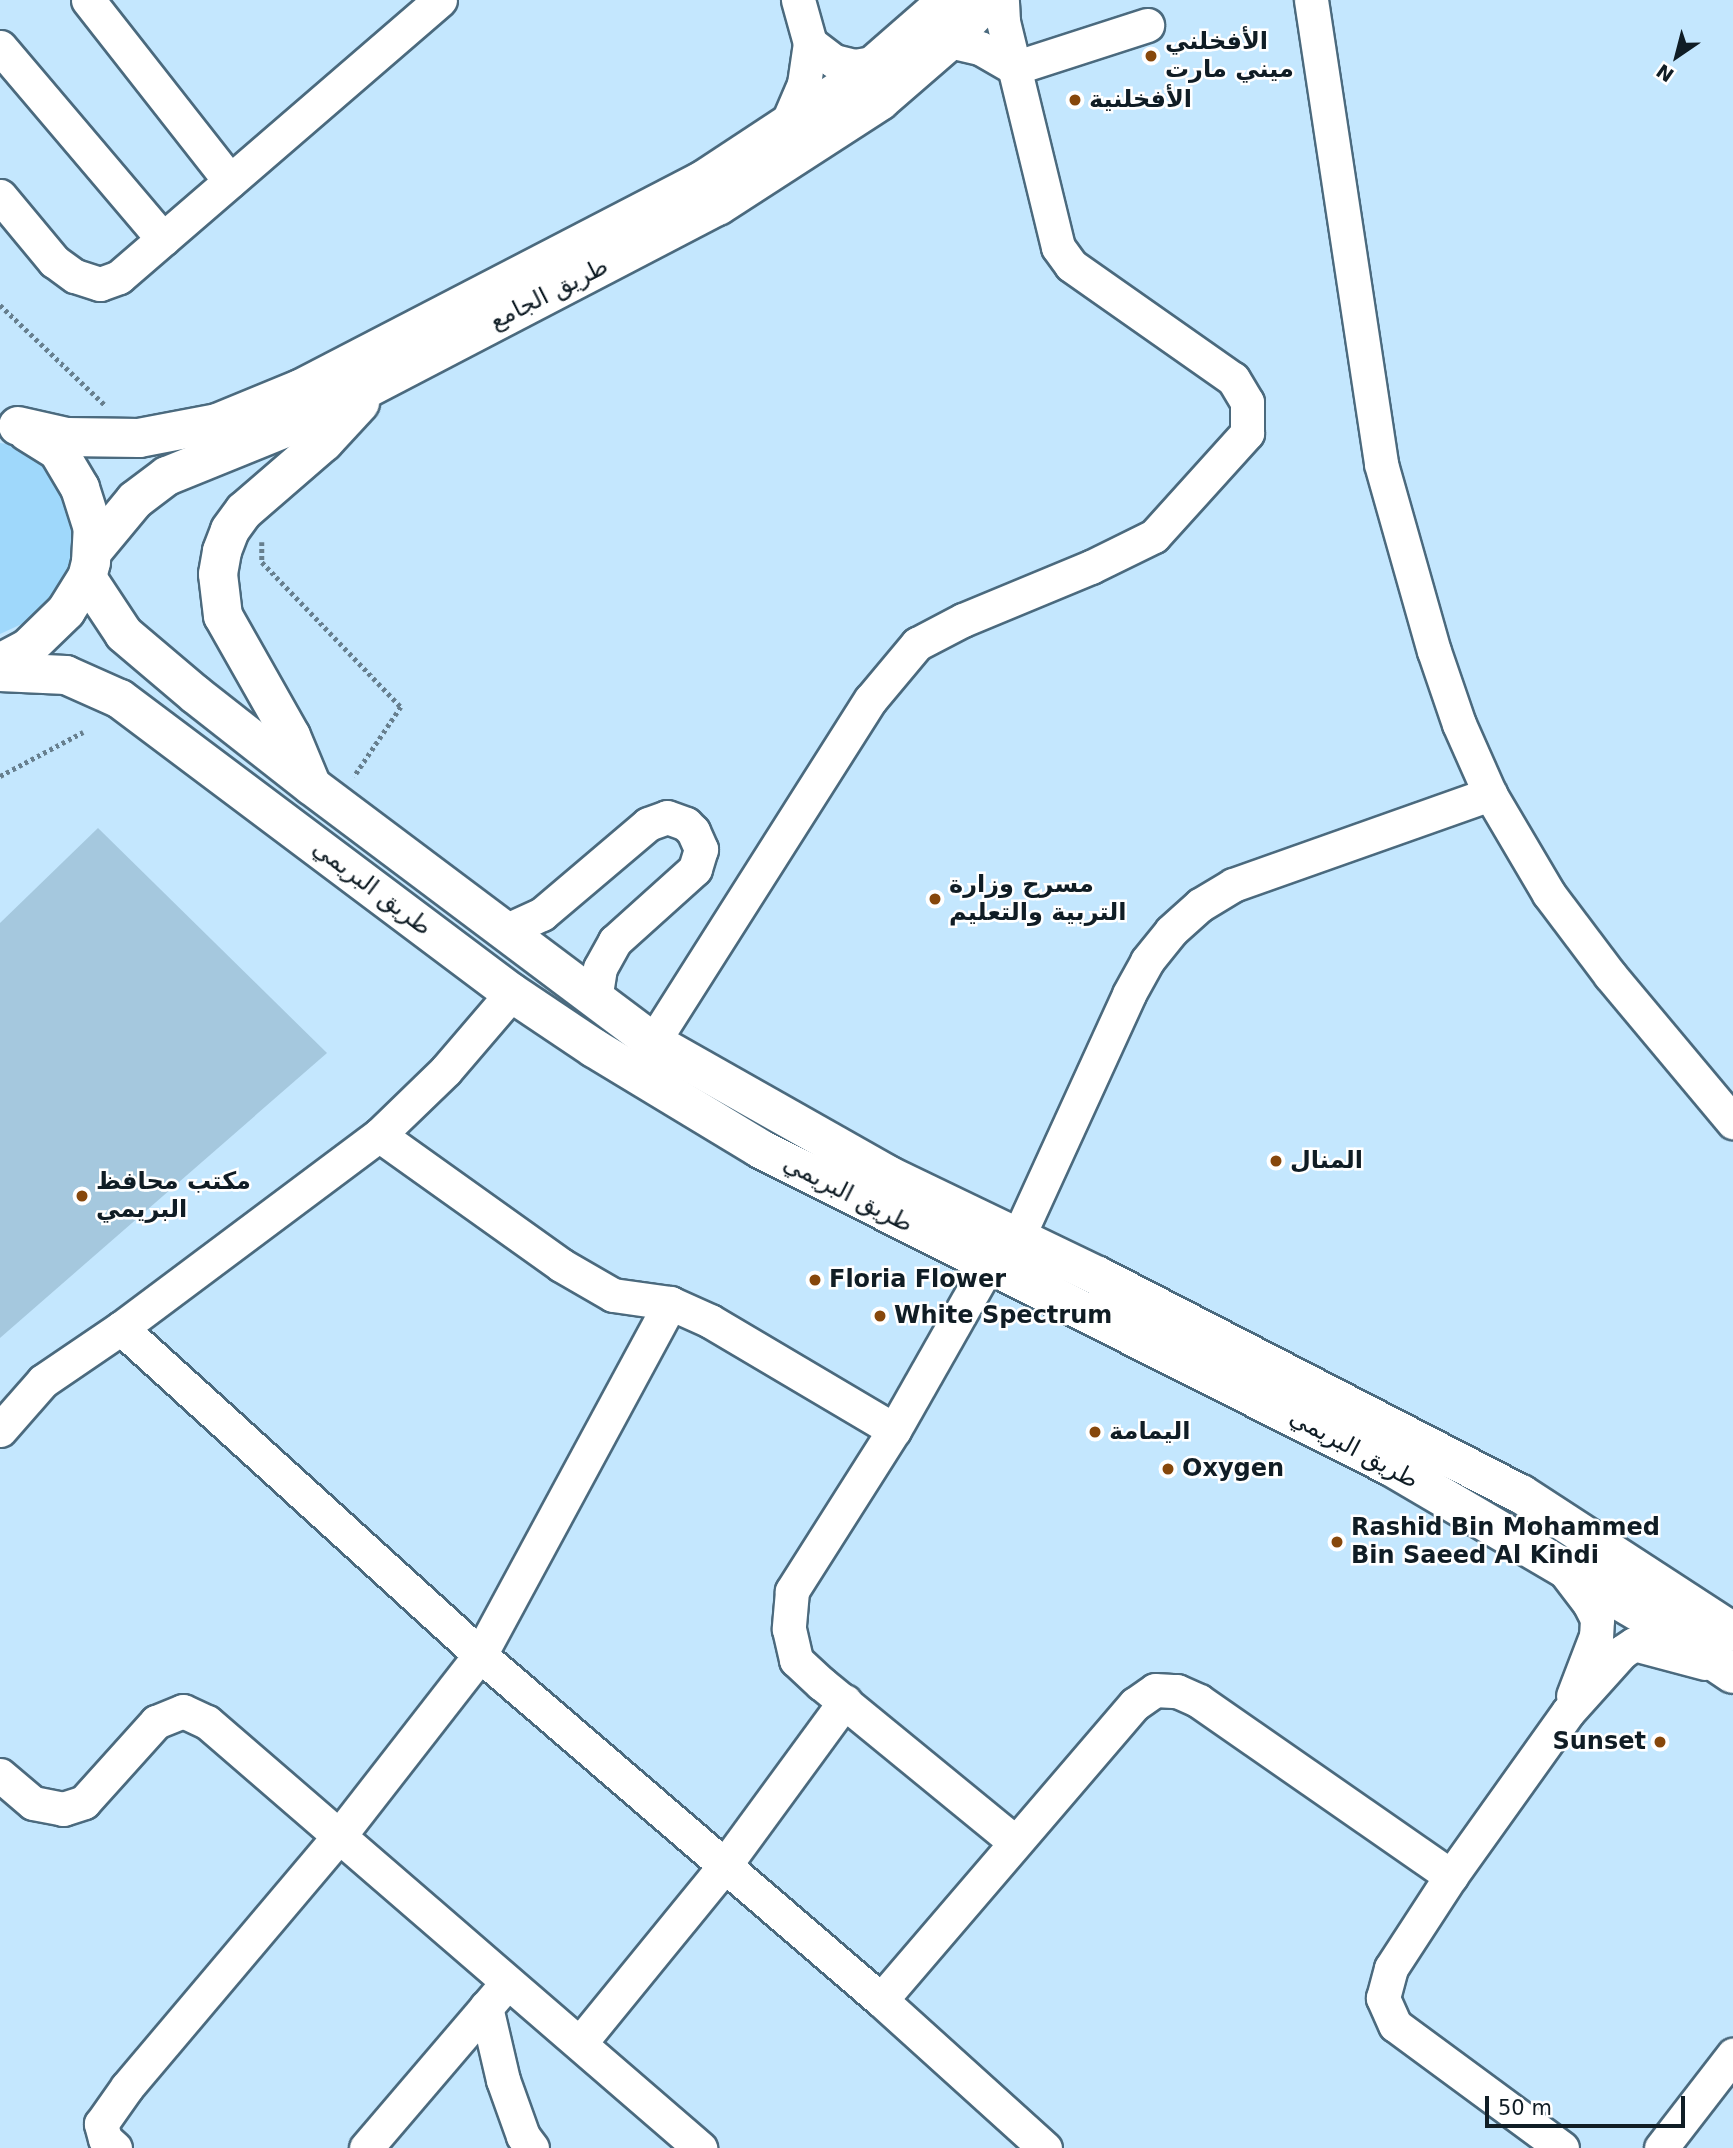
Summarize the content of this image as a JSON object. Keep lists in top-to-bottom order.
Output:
{
  "streets": {
    "main road": ["طريق الجامع", "طريق البريمي"]
  },
  "crossings": [
    ["طريق الجامع", "طريق البريمي"]
  ],
  "places": [
    "الأفخلني ميني مارت",
    "الأفخلنية",
    "مسرح وزارة التربية والتعليم",
    "المنال",
    "مكتب محافظ البريمي",
    "Floria Flower",
    "White Spectrum",
    "اليمامة",
    "Oxygen",
    "Rashid Bin Mohammed Bin Saeed Al Kindi",
    "Sunset"
  ],
  "scale_bar": "50 m",
  "north": "bottom left"
}
